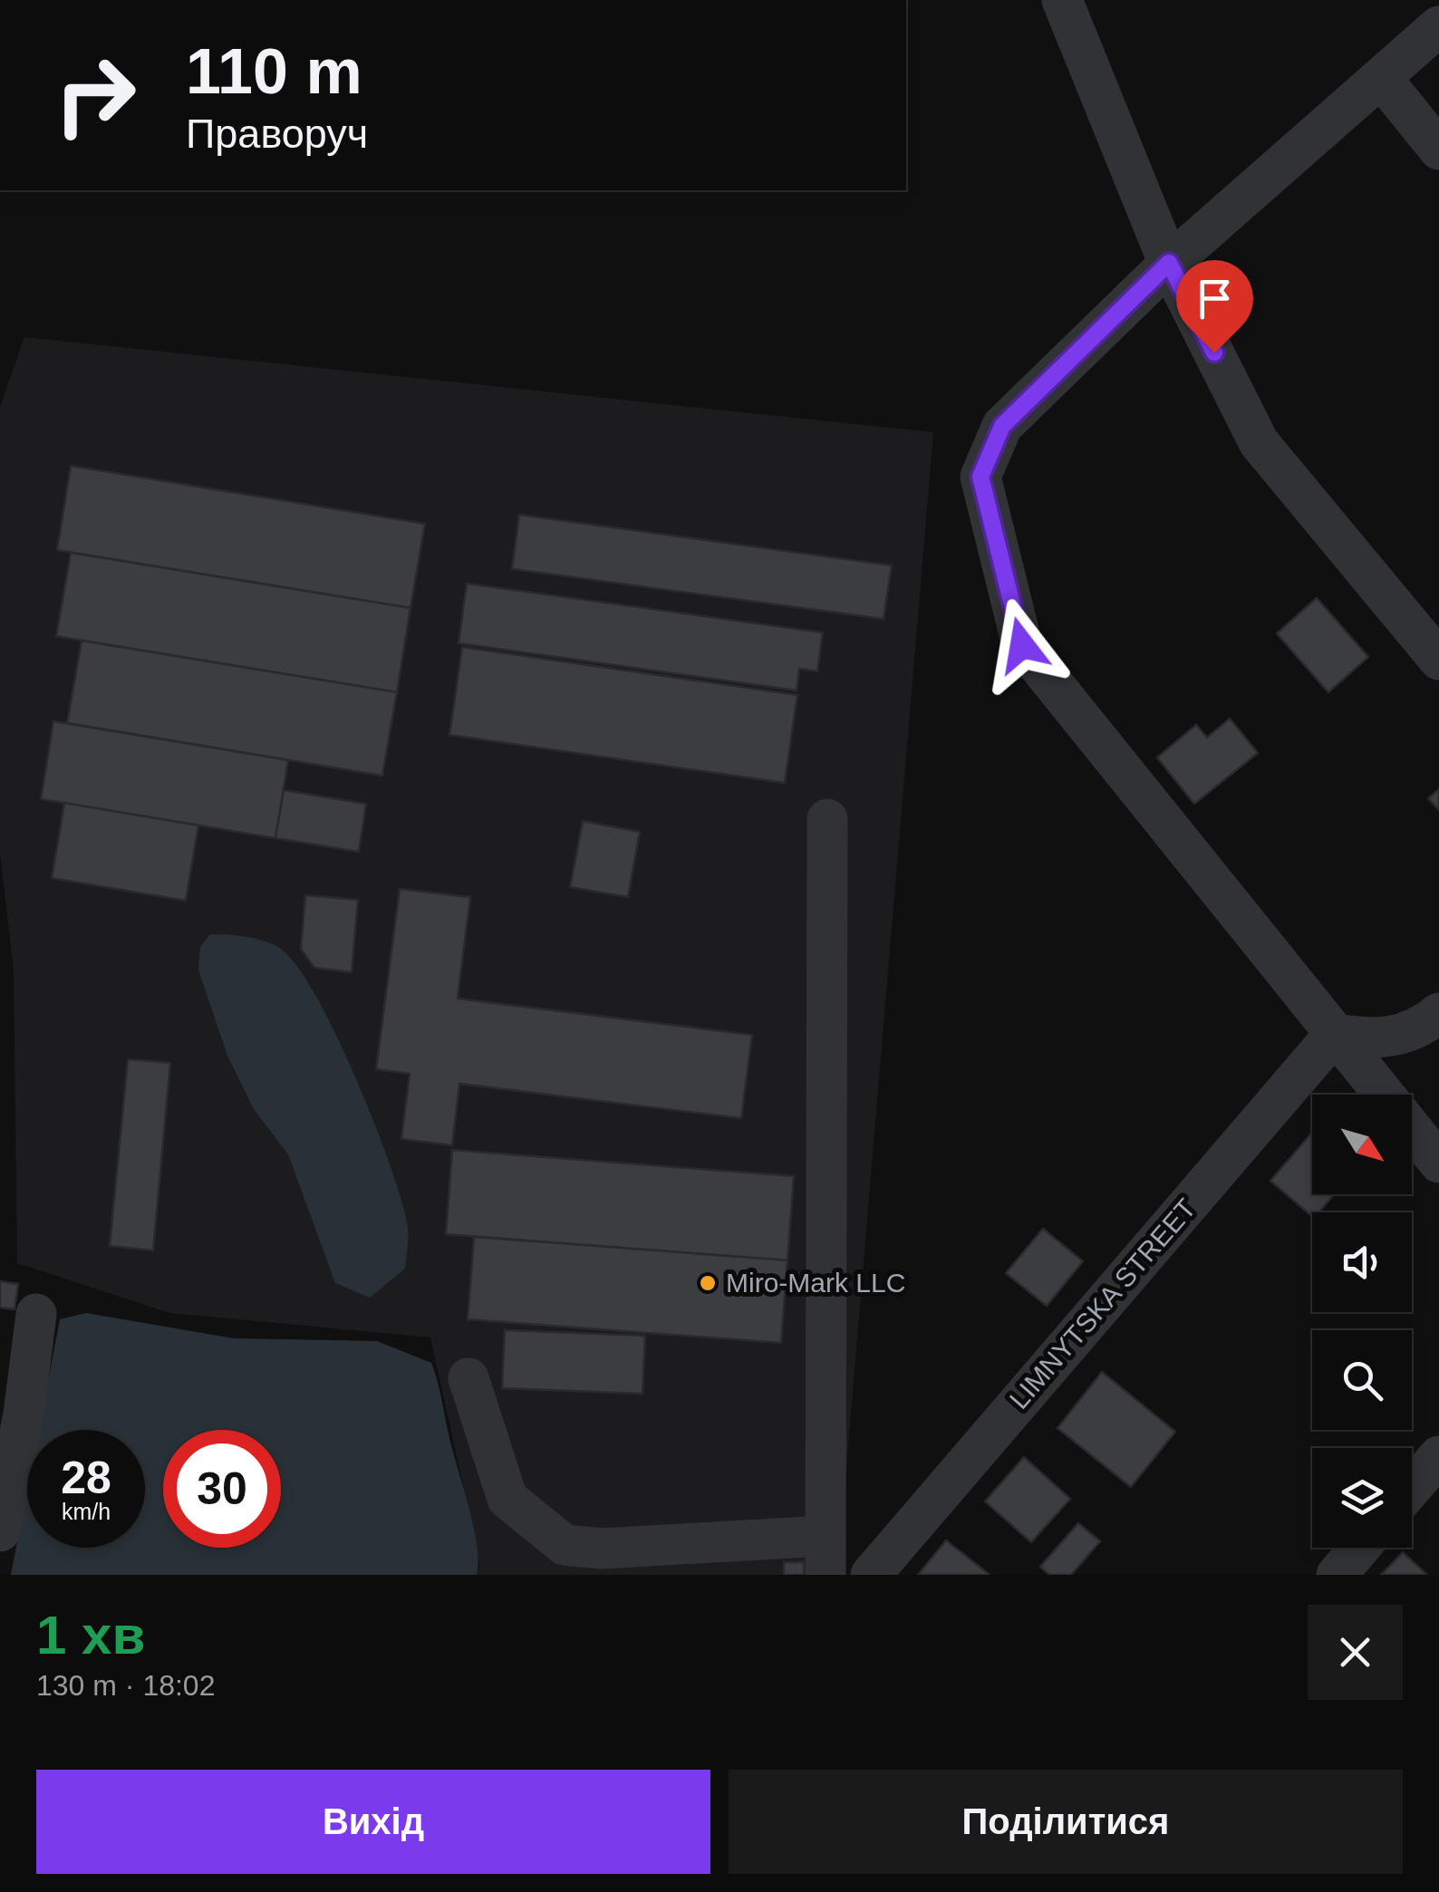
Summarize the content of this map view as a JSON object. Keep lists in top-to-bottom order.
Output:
{
  "streets": {
    "street": ["LIMNYTSKA STREET"]
  },
  "places": ["Miro-Mark LLC"],
  "north": "bottom right",
  "page": {
    "turn": ["110 m", "Праворуч"],
    "speed": "28 km/h",
    "limit": "30",
    "heading": ["1 хв", "130 m · 18:02"],
    "buttons": ["Вихід", "Поділитися"]
  }
}
